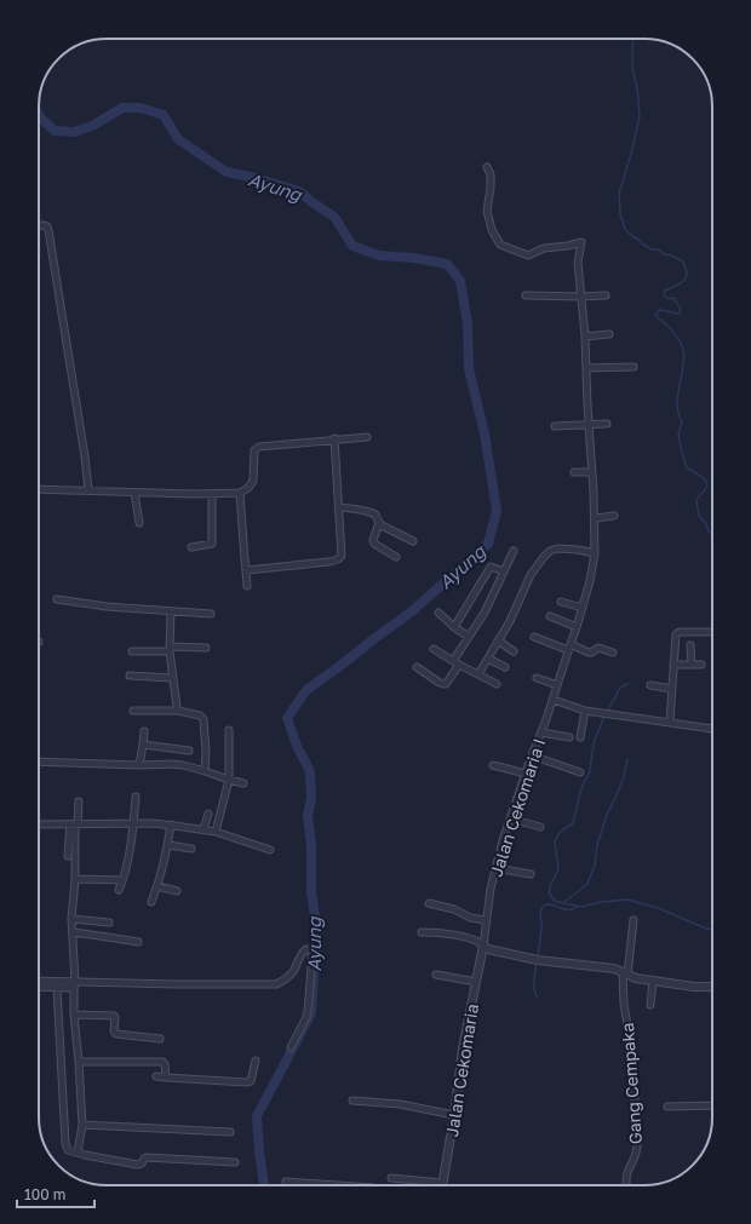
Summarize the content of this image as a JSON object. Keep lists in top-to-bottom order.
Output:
{
  "streets": {
    "street": ["Jalan Cekomaria I", "Jalan Cekomaria", "Gang Cempaka"]
  },
  "crossings": [
    ["Jalan Cekomaria I", "Jalan Cekomaria"]
  ],
  "water": ["Ayung"],
  "scale_bar": "100 m"
}
